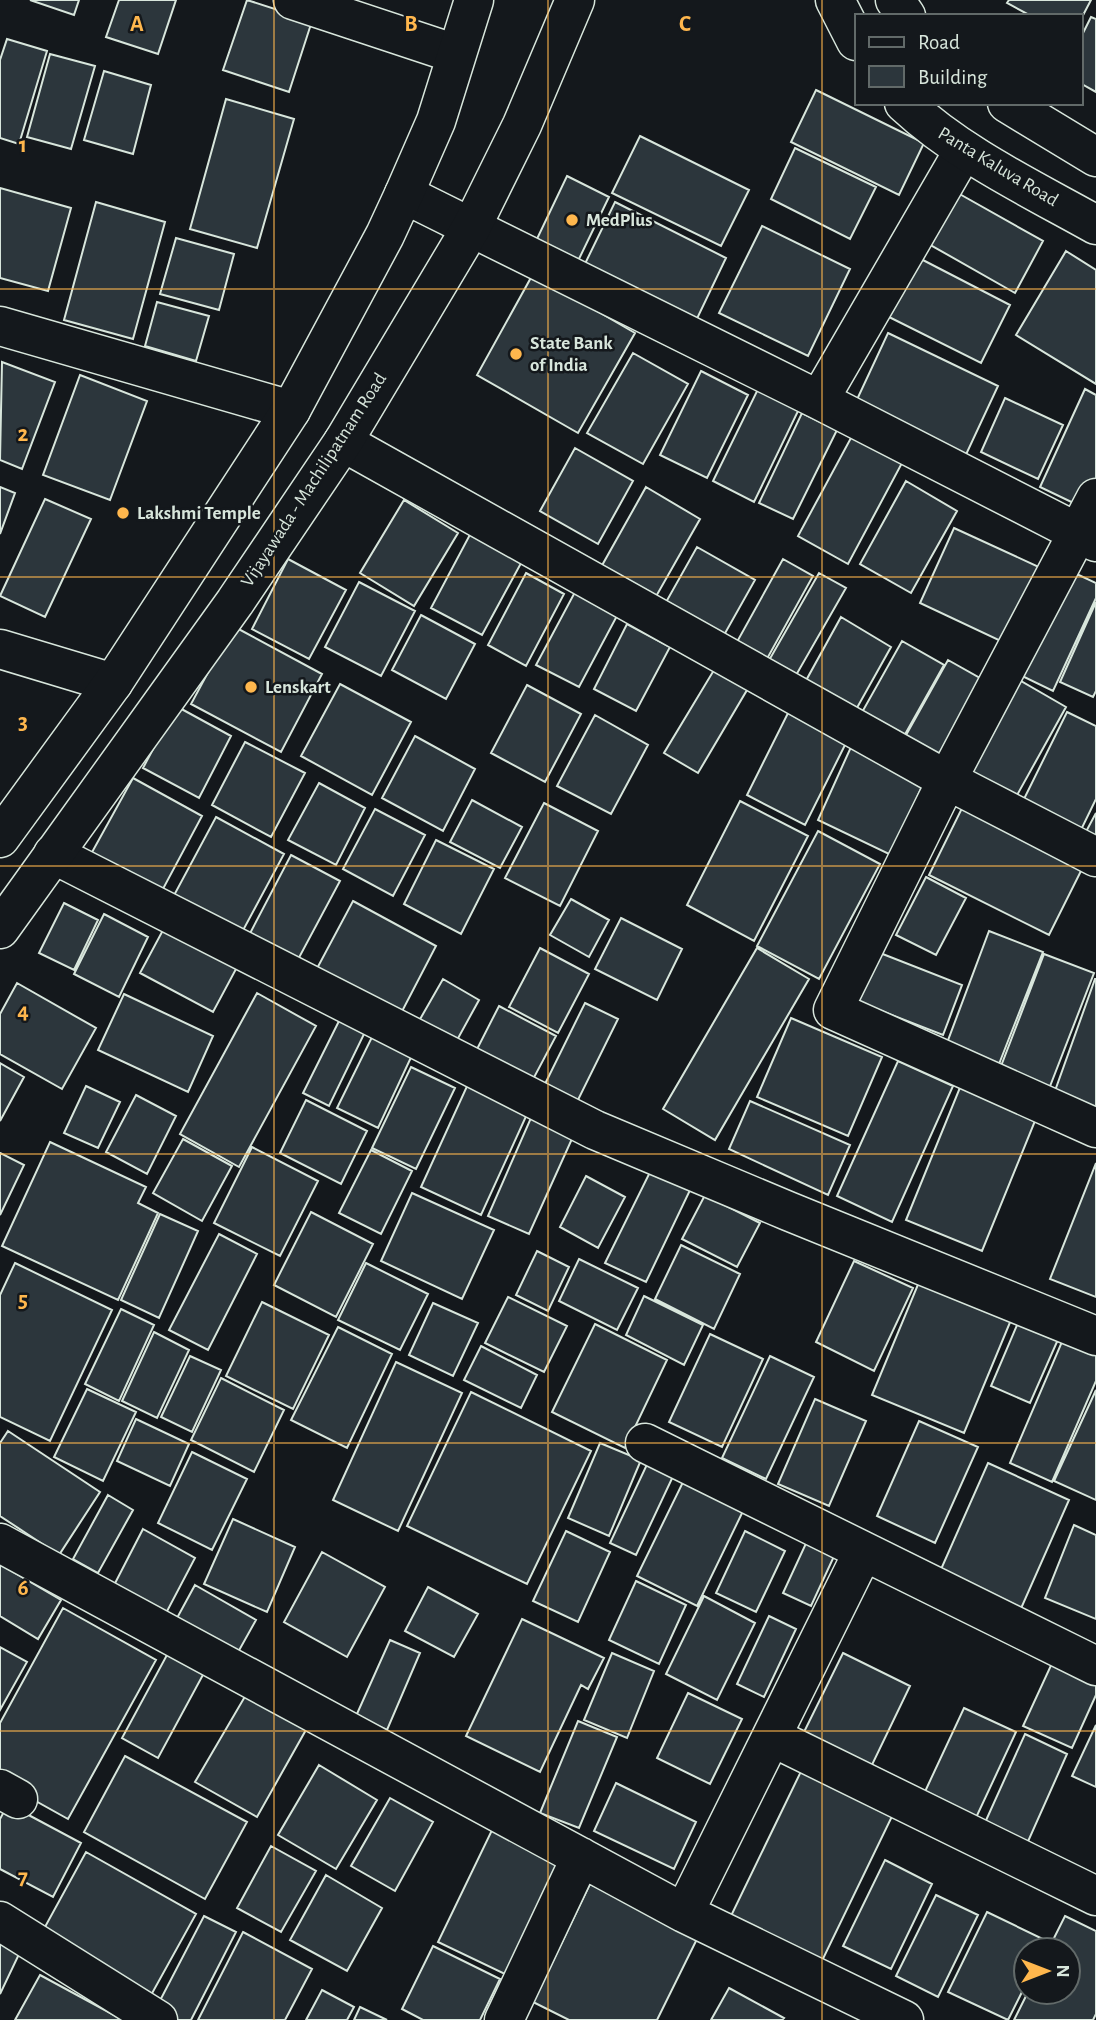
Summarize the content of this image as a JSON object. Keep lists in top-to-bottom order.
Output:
{
  "streets": {
    "main road": ["Panta Kaluva Road", "Vijayawada - Machilipatnam Road"]
  },
  "places": [
    "MedPlus",
    "State Bank of India",
    "Lakshmi Temple",
    "Lenskart"
  ],
  "legend": ["Road", "Building"],
  "north": "right",
  "grid": {
    "columns": ["A", "B", "C"],
    "rows": [
      "1",
      "2",
      "3",
      "4",
      "5",
      "6",
      "7"
    ]
  }
}
